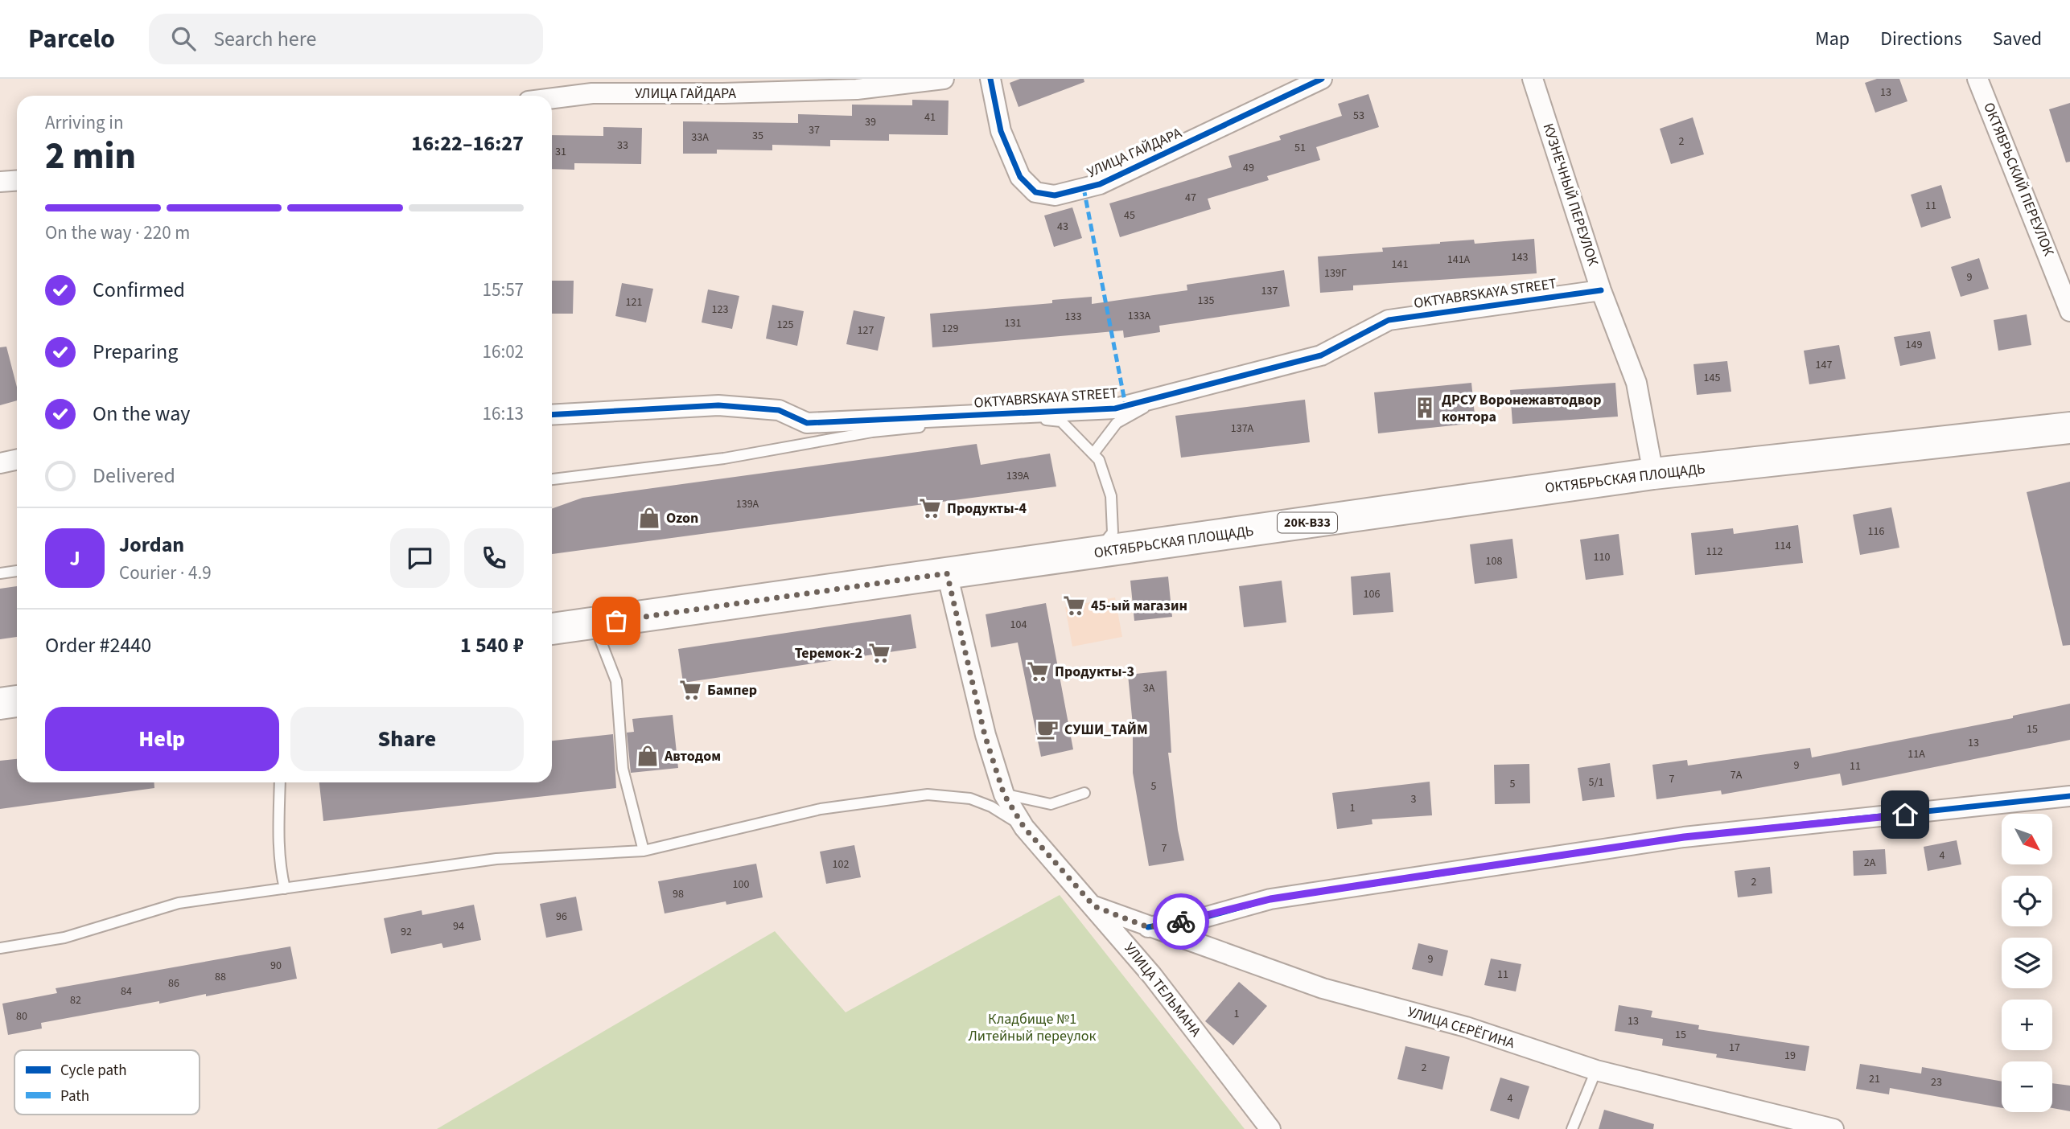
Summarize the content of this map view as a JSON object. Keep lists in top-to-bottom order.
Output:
{
  "streets": {
    "main road": ["ОКТЯБРЬСКАЯ ПЛОЩАДЬ", "20К-В33"],
    "street": [
      "УЛИЦА ГАЙДАРА",
      "ОКТЯБРЬСКИЙ ПЕРЕУЛОК",
      "КУЗНЕЧНЫЙ ПЕРЕУЛОК",
      "OKTYABRSKAYA STREET",
      "УЛИЦА ТЕЛЬМАНА",
      "УЛИЦА СЕРЁГИНА"
    ]
  },
  "crossings": [
    ["КУЗНЕЧНЫЙ ПЕРЕУЛОК", "OKTYABRSKAYA STREET"],
    ["КУЗНЕЧНЫЙ ПЕРЕУЛОК", "ОКТЯБРЬСКАЯ ПЛОЩАДЬ"],
    ["ОКТЯБРЬСКАЯ ПЛОЩАДЬ", "УЛИЦА ТЕЛЬМАНА"],
    ["УЛИЦА ТЕЛЬМАНА", "УЛИЦА СЕРЁГИНА"]
  ],
  "parks": ["Кладбище №1 Литейный переулок"],
  "places": {
    "building": ["ДРСУ Воронежавтодвор контора"],
    "supermarket": [
      "Продукты-4",
      "45-ый магазин",
      "Теремок-2",
      "Продукты-3",
      "Бампер"
    ],
    "shop": ["Ozon", "Автодом"],
    "cafe": ["СУШИ_ТАЙМ"]
  },
  "house_numbers": [
    "13",
    "53",
    "41",
    "39",
    "37",
    "35",
    "33А",
    "2",
    "33",
    "51",
    "31",
    "49",
    "47",
    "11",
    "45",
    "43",
    "143",
    "141А",
    "141",
    "139Г",
    "9",
    "137",
    "135",
    "121",
    "123",
    "133А",
    "133",
    "131",
    "125",
    "129",
    "127",
    "149",
    "147",
    "145",
    "137А",
    "139А",
    "139А",
    "116",
    "114",
    "112",
    "110",
    "108",
    "106",
    "104",
    "3А",
    "15",
    "13",
    "11А",
    "9",
    "11",
    "7А",
    "7",
    "5/1",
    "5",
    "5",
    "3",
    "1",
    "7",
    "4",
    "2А",
    "102",
    "2",
    "100",
    "98",
    "96",
    "94",
    "92",
    "9",
    "90",
    "11",
    "88",
    "86",
    "84",
    "82",
    "1",
    "80",
    "13",
    "15",
    "17",
    "19",
    "2",
    "21",
    "23",
    "4"
  ],
  "legend": ["Cycle path", "Path"],
  "north": "bottom right",
  "page": {
    "header": "Parcelo",
    "search": "Search here",
    "nav": ["Map", "Directions", "Saved"],
    "heading": ["2 min", "Arriving in", "16:22–16:27"],
    "panel": [
      "Jordan",
      "Courier · 4.9",
      "Order #2440",
      "1 540 ₽"
    ],
    "bar": "On the way · 220 m",
    "list": [
      ["Confirmed", "15:57"],
      ["Preparing", "16:02"],
      ["On the way", "16:13"],
      "Delivered"
    ],
    "round": "J",
    "buttons": ["Help", "Share"],
    "map_buttons": ["+", "−"]
  }
}
